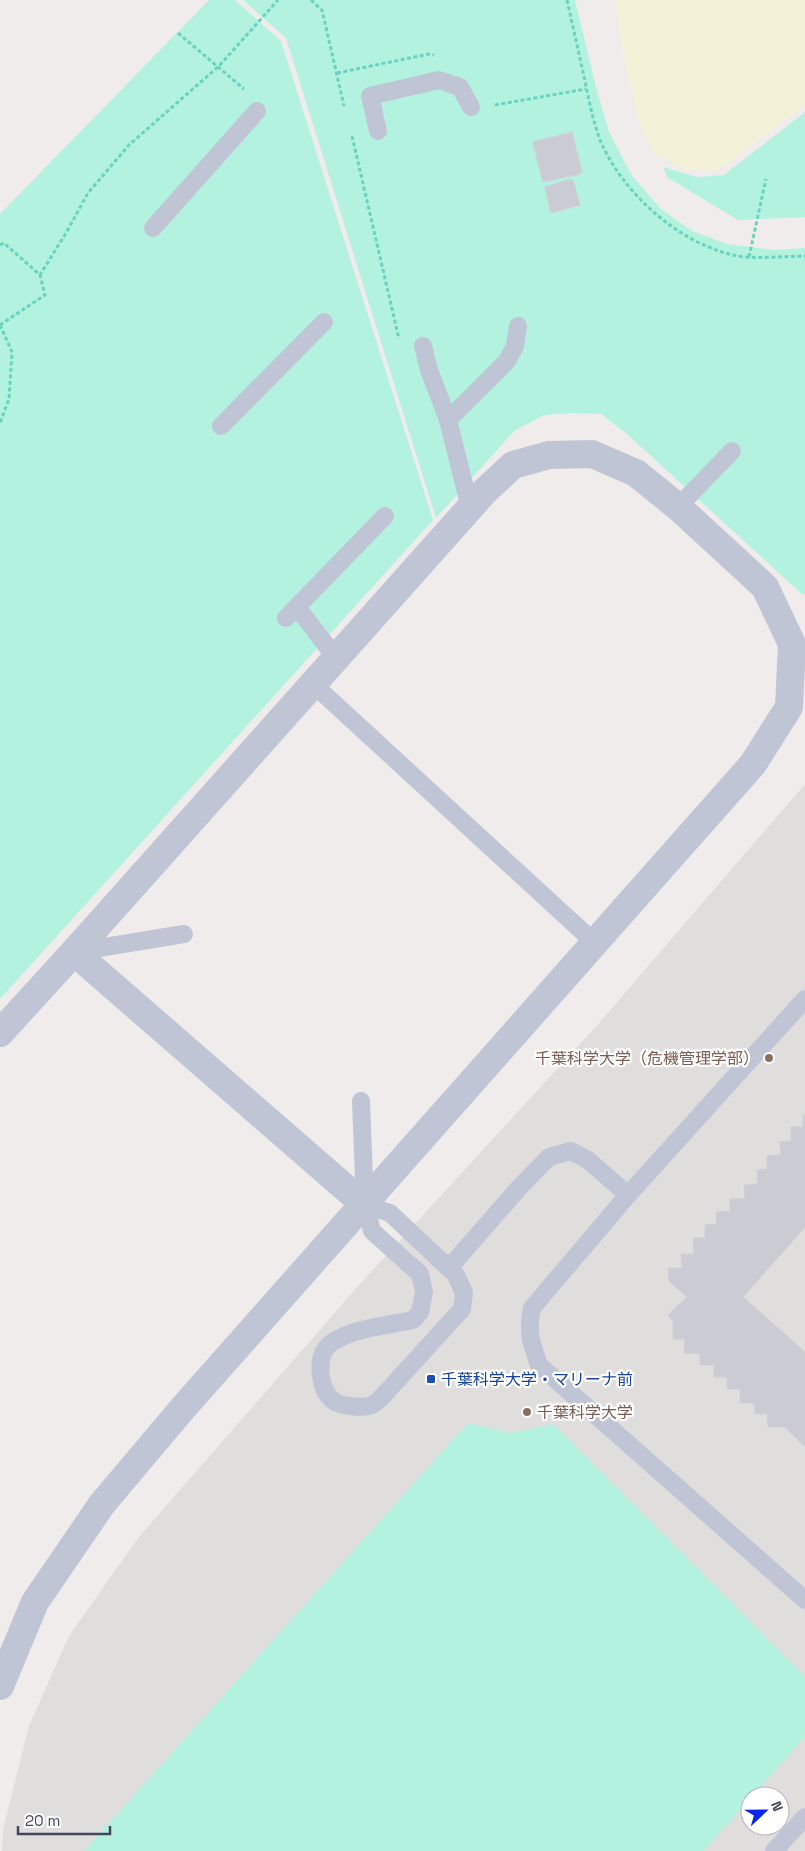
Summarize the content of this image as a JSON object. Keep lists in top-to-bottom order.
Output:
{
  "places": {
    "other": ["千葉科学大学（危機管理学部）", "千葉科学大学"],
    "transit": ["千葉科学大学・マリーナ前"]
  },
  "scale_bar": "20 m",
  "north": "right"
}
